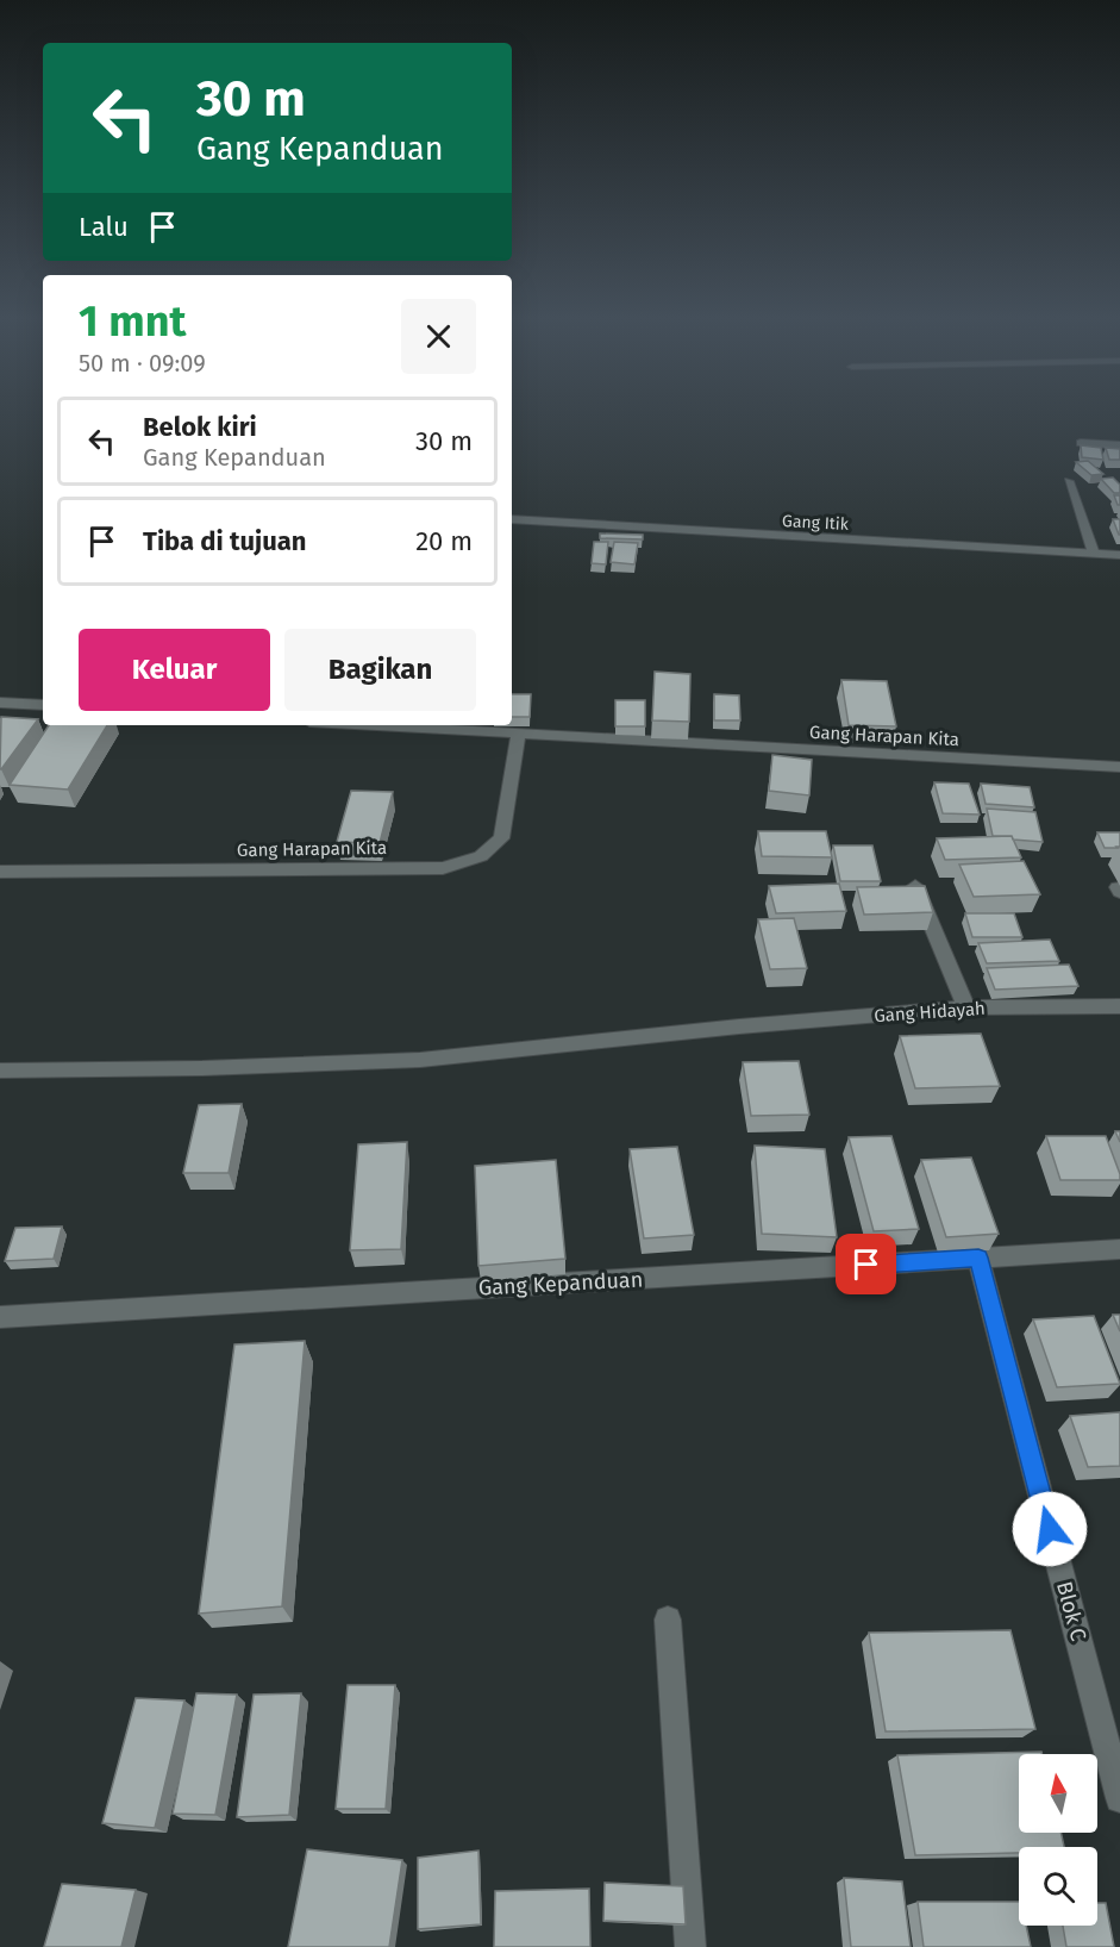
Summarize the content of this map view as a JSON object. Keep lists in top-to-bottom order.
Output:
{
  "streets": {
    "street": [
      "Gang Itik",
      "Gang Harapan Kita",
      "Gang Hidayah",
      "Gang Kepanduan",
      "Blok C"
    ]
  },
  "crossings": [
    ["Gang Kepanduan", "Blok C"]
  ],
  "north": "top",
  "page": {
    "turn": ["30 m", "Gang Kepanduan"],
    "then": "Lalu",
    "heading": ["1 mnt", "50 m · 09:09"],
    "list": [
      {
        "name": "Belok kiri",
        "note": "Gang Kepanduan",
        "value": "30 m"
      },
      {
        "name": "Tiba di tujuan",
        "value": "20 m"
      }
    ],
    "buttons": ["Keluar", "Bagikan"]
  }
}
